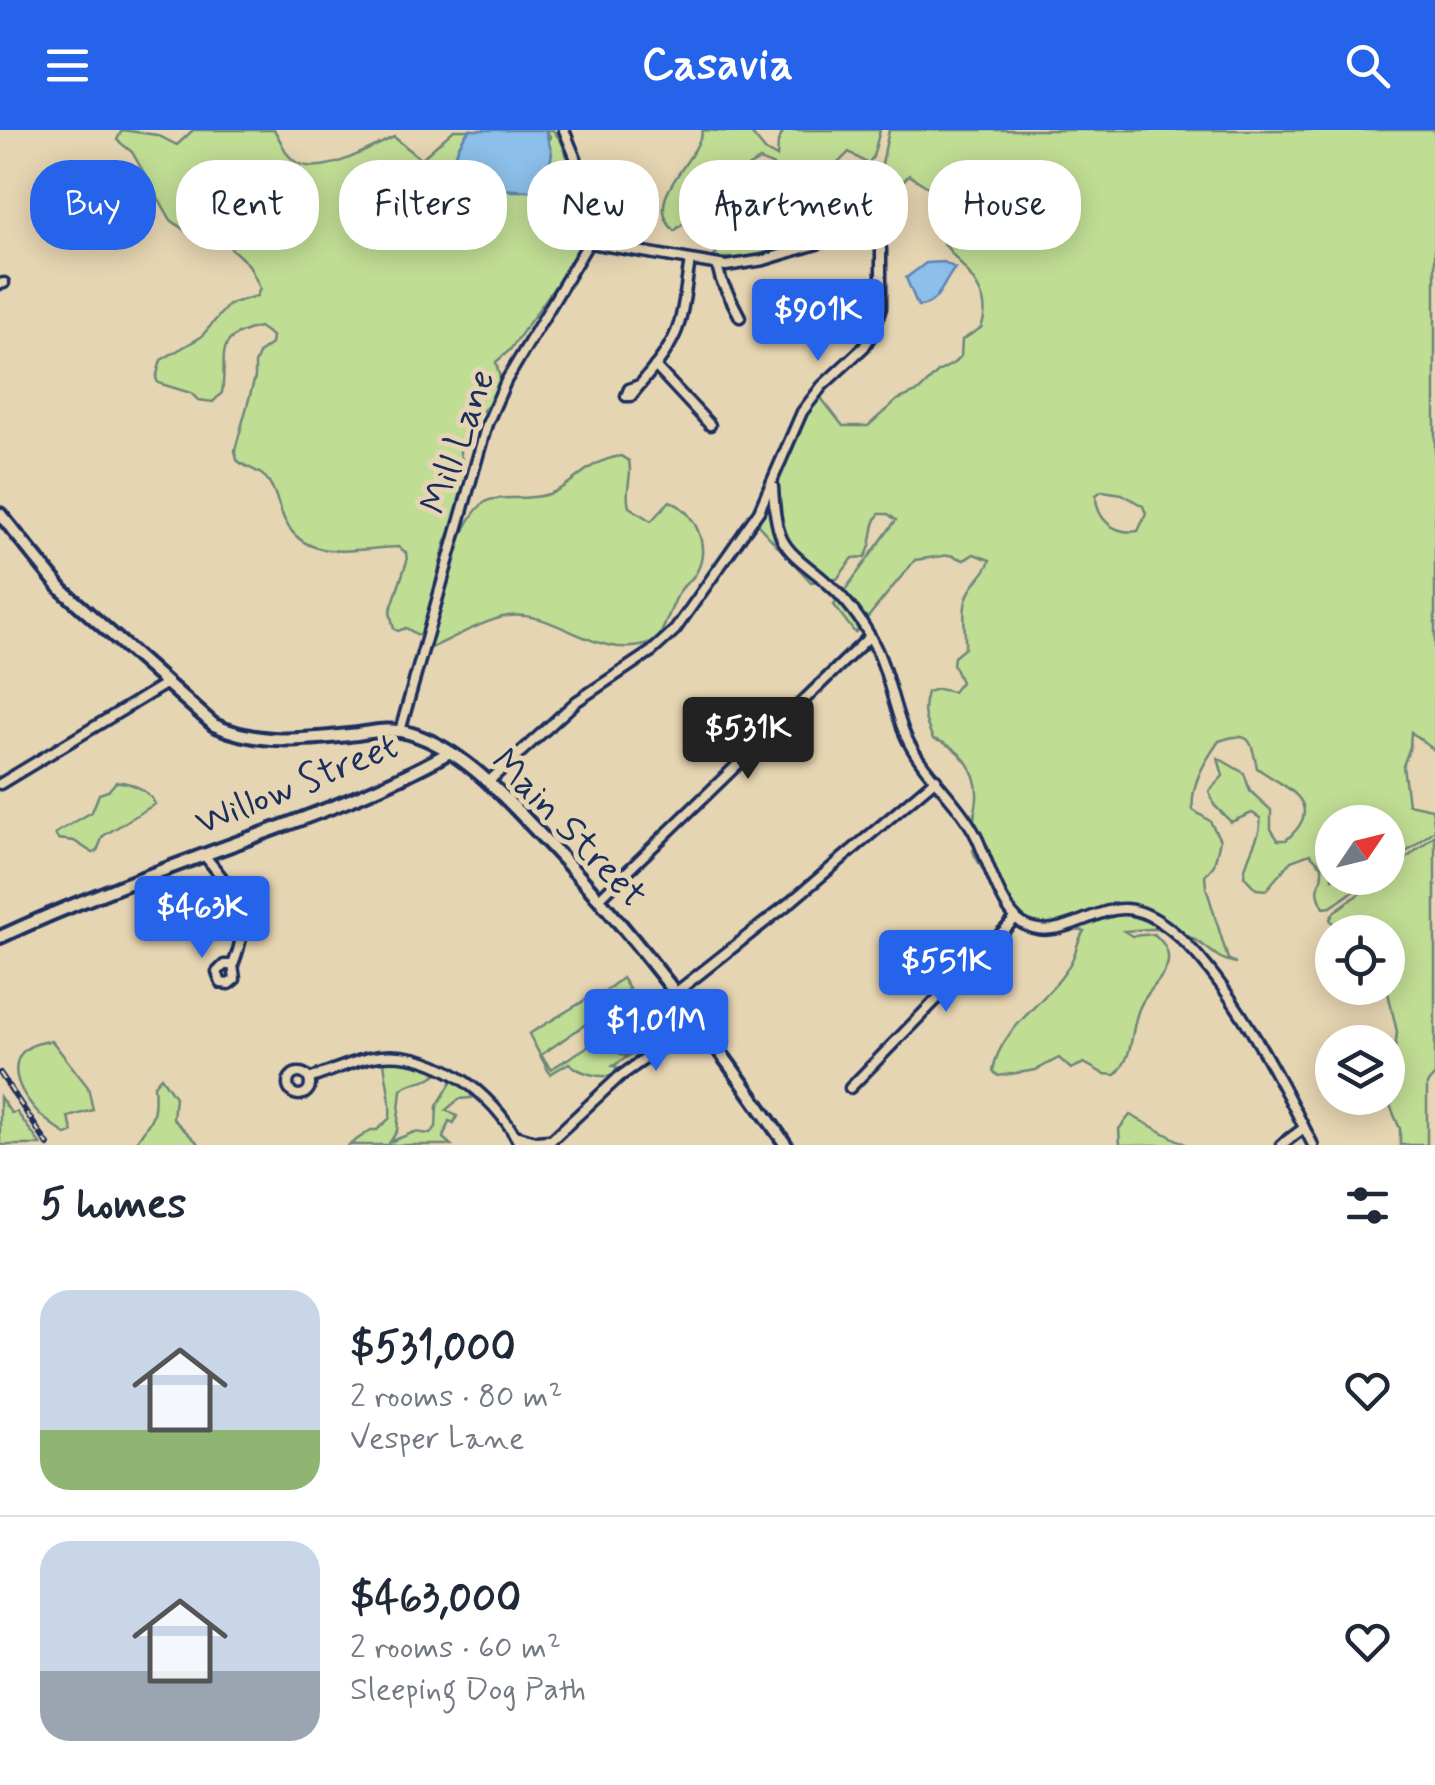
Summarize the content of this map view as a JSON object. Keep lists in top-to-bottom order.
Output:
{
  "streets": {
    "main road": ["Willow Street", "Main Street"],
    "street": ["Mill Lane"]
  },
  "crossings": [
    ["Mill Lane", "Main Street"],
    ["Willow Street", "Main Street"]
  ],
  "north": "top right",
  "page": {
    "header": "Casavia",
    "chip": [
      "Buy",
      "Rent",
      "Filters",
      "New",
      "Apartment",
      "House"
    ],
    "price": [
      "$901K",
      "$531K",
      "$463K",
      "$551K",
      "$1.01M"
    ],
    "heading": "5 homes",
    "list": [
      {
        "name": "$531,000",
        "note": "2 rooms · 80 m² · Vesper Lane"
      },
      {
        "name": "$463,000",
        "note": "2 rooms · 60 m² · Sleeping Dog Path"
      }
    ]
  }
}
